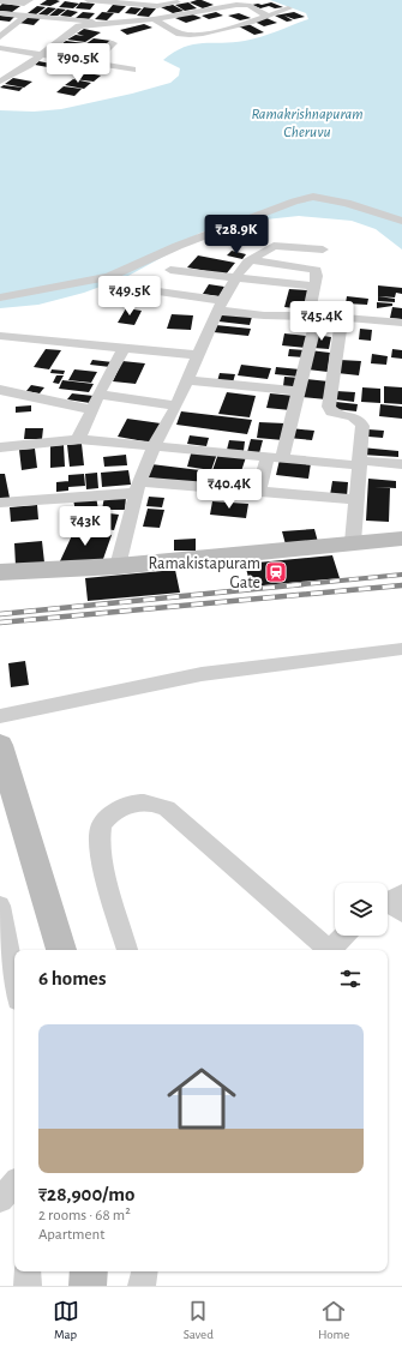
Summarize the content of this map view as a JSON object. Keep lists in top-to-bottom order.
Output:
{
  "water": ["Ramakrishnapuram Cheruvu"],
  "places": {
    "station": ["Ramakistapuram Gate"]
  },
  "page": {
    "price": [
      "₹90.5K",
      "₹28.9K",
      "₹49.5K",
      "₹45.4K",
      "₹40.4K",
      "₹43K"
    ],
    "heading": "6 homes",
    "list": [
      {
        "name": "₹28,900/mo",
        "note": "2 rooms · 68 m² · Apartment"
      }
    ],
    "tabs": ["Map", "Saved", "Home"]
  }
}
